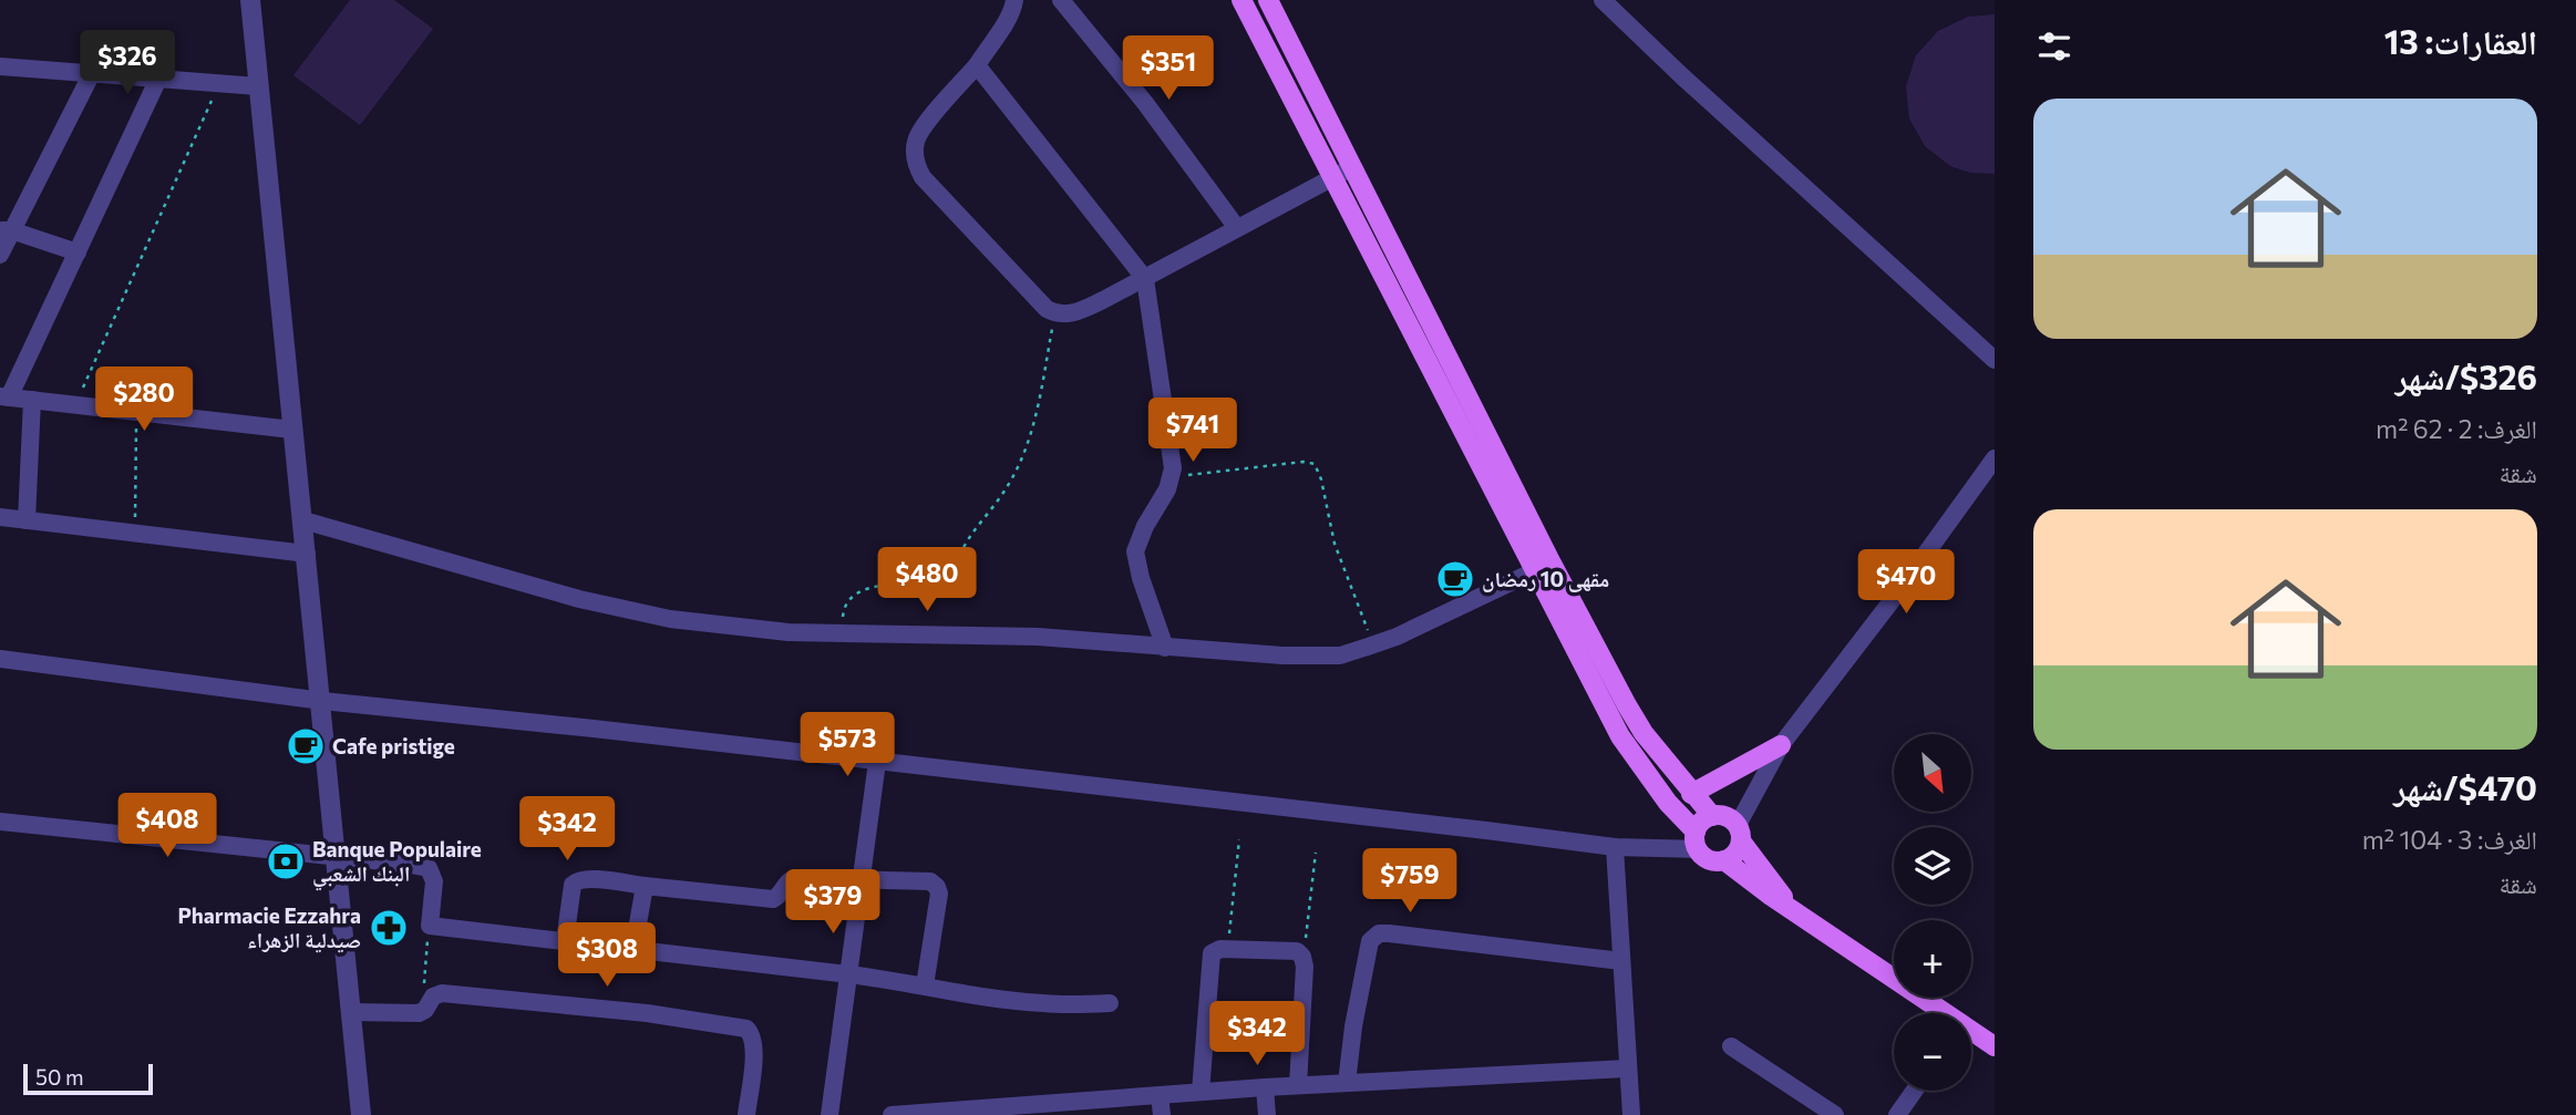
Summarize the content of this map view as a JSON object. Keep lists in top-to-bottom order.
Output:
{
  "places": {
    "cafe": ["مقهى 10 رمضان", "Cafe pristige"],
    "bank": ["Banque Populaire البنك الشعبي"],
    "pharmacy": ["Pharmacie Ezzahra صيدلية الزهراء"]
  },
  "scale_bar": "50 m",
  "north": "bottom right",
  "page": {
    "heading": "العقارات: 13",
    "price": [
      "$326",
      "$351",
      "$280",
      "$741",
      "$480",
      "$470",
      "$573",
      "$408",
      "$342",
      "$759",
      "$379",
      "$308",
      "$342"
    ],
    "list": [
      {
        "name": "$326/شهر",
        "note": "الغرف: 2 · 62 m² · شقة"
      },
      {
        "name": "$470/شهر",
        "note": "الغرف: 3 · 104 m² · شقة"
      }
    ],
    "map_buttons": ["+", "−"],
    "scale": "50 m"
  }
}
